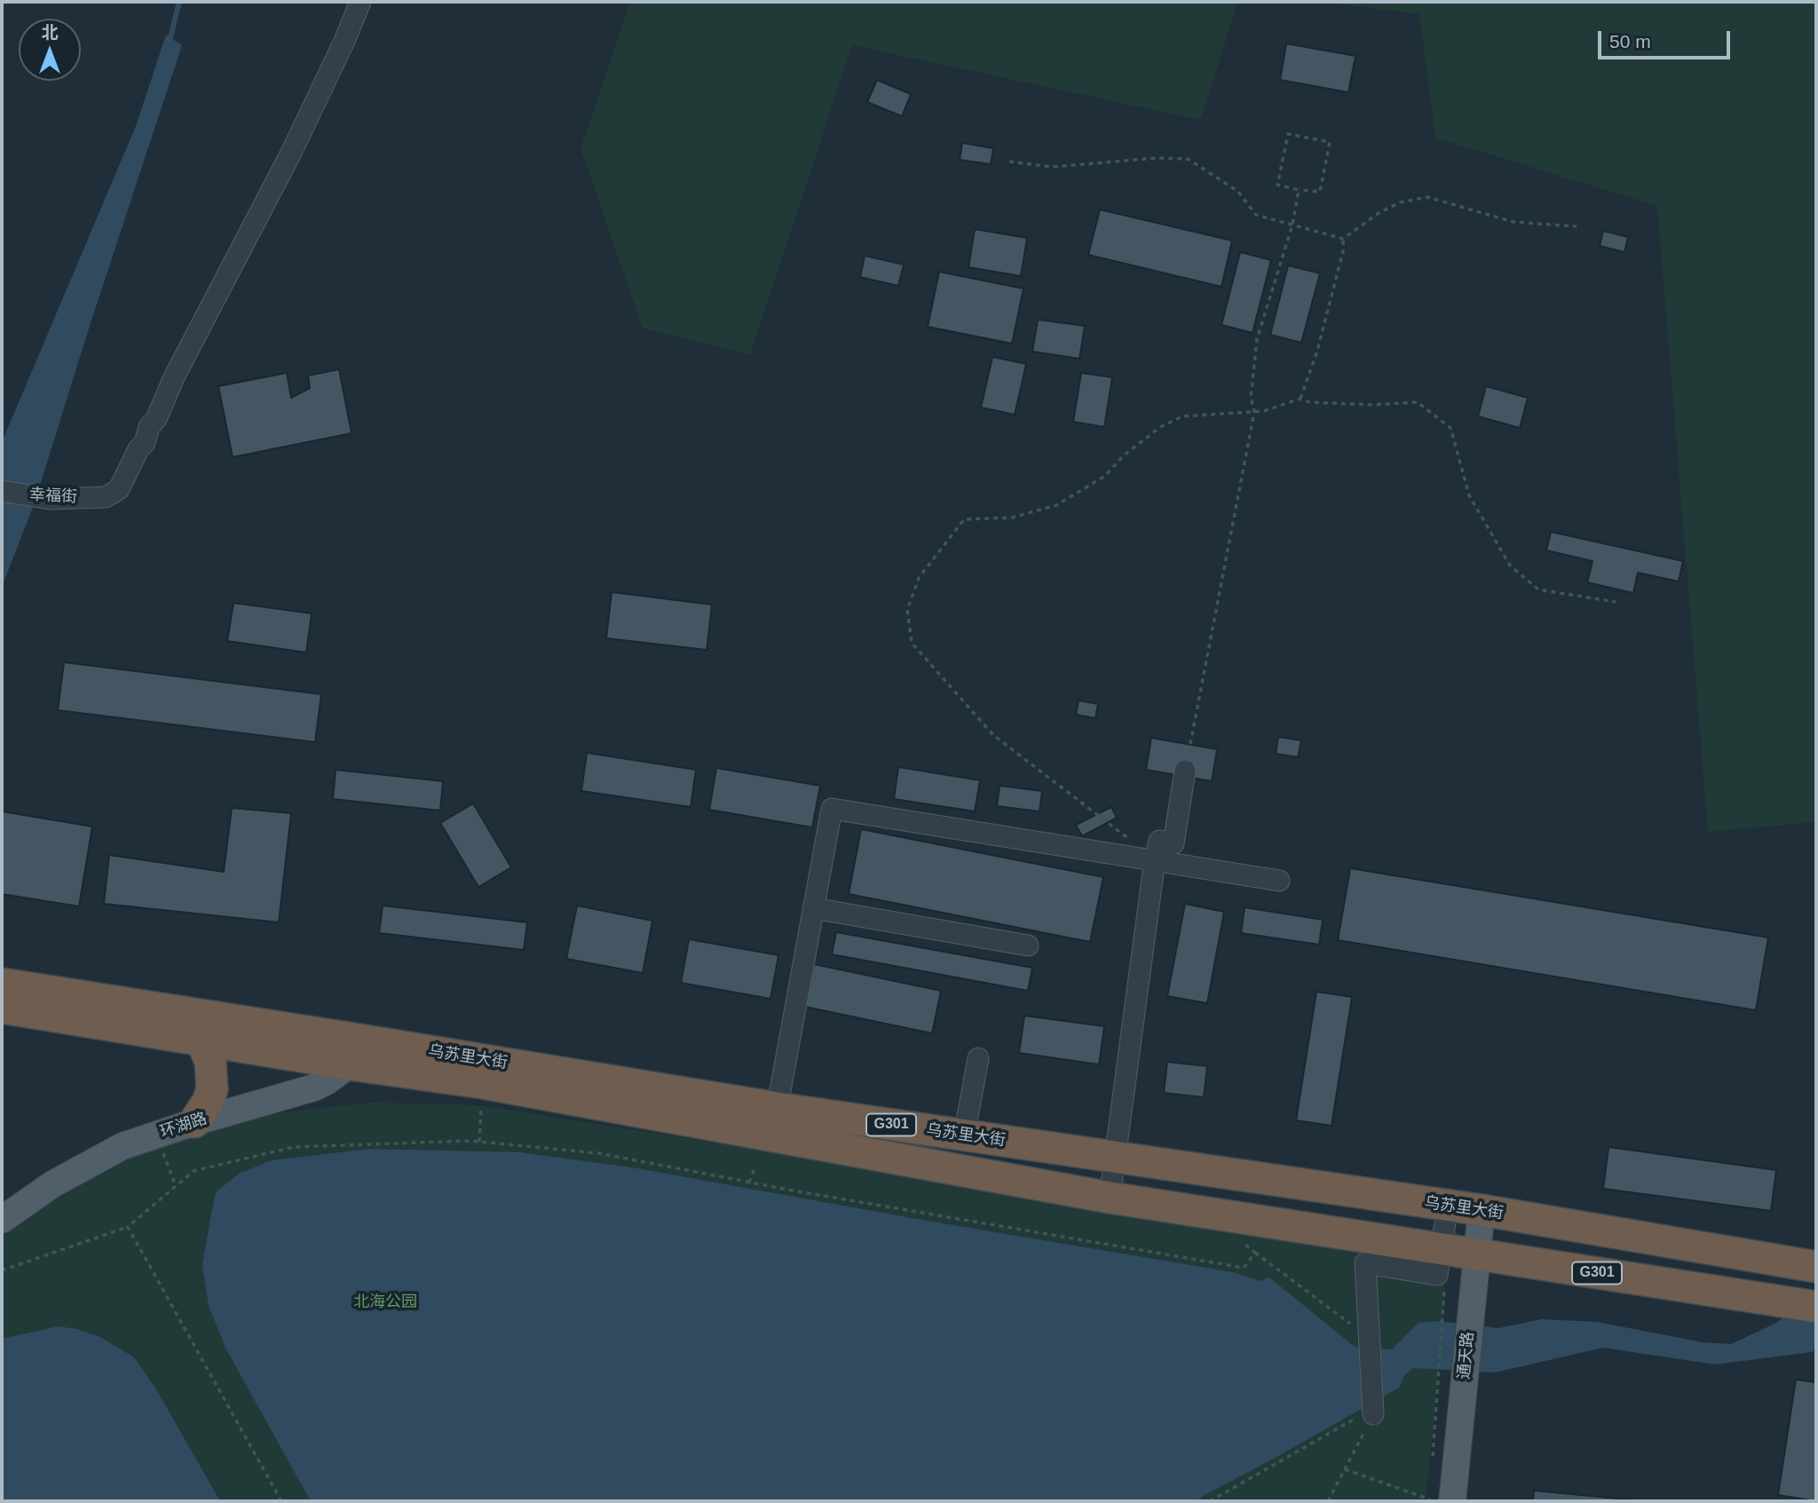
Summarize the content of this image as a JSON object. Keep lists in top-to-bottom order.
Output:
{
  "streets": {
    "highway": ["乌苏里大街", "G301"],
    "main road": ["环湖路", "通天路"],
    "street": ["幸福街"]
  },
  "crossings": [
    ["乌苏里大街", "环湖路"],
    ["乌苏里大街", "通天路"]
  ],
  "parks": ["北海公园"],
  "scale_bar": "50 m",
  "north": "top"
}
